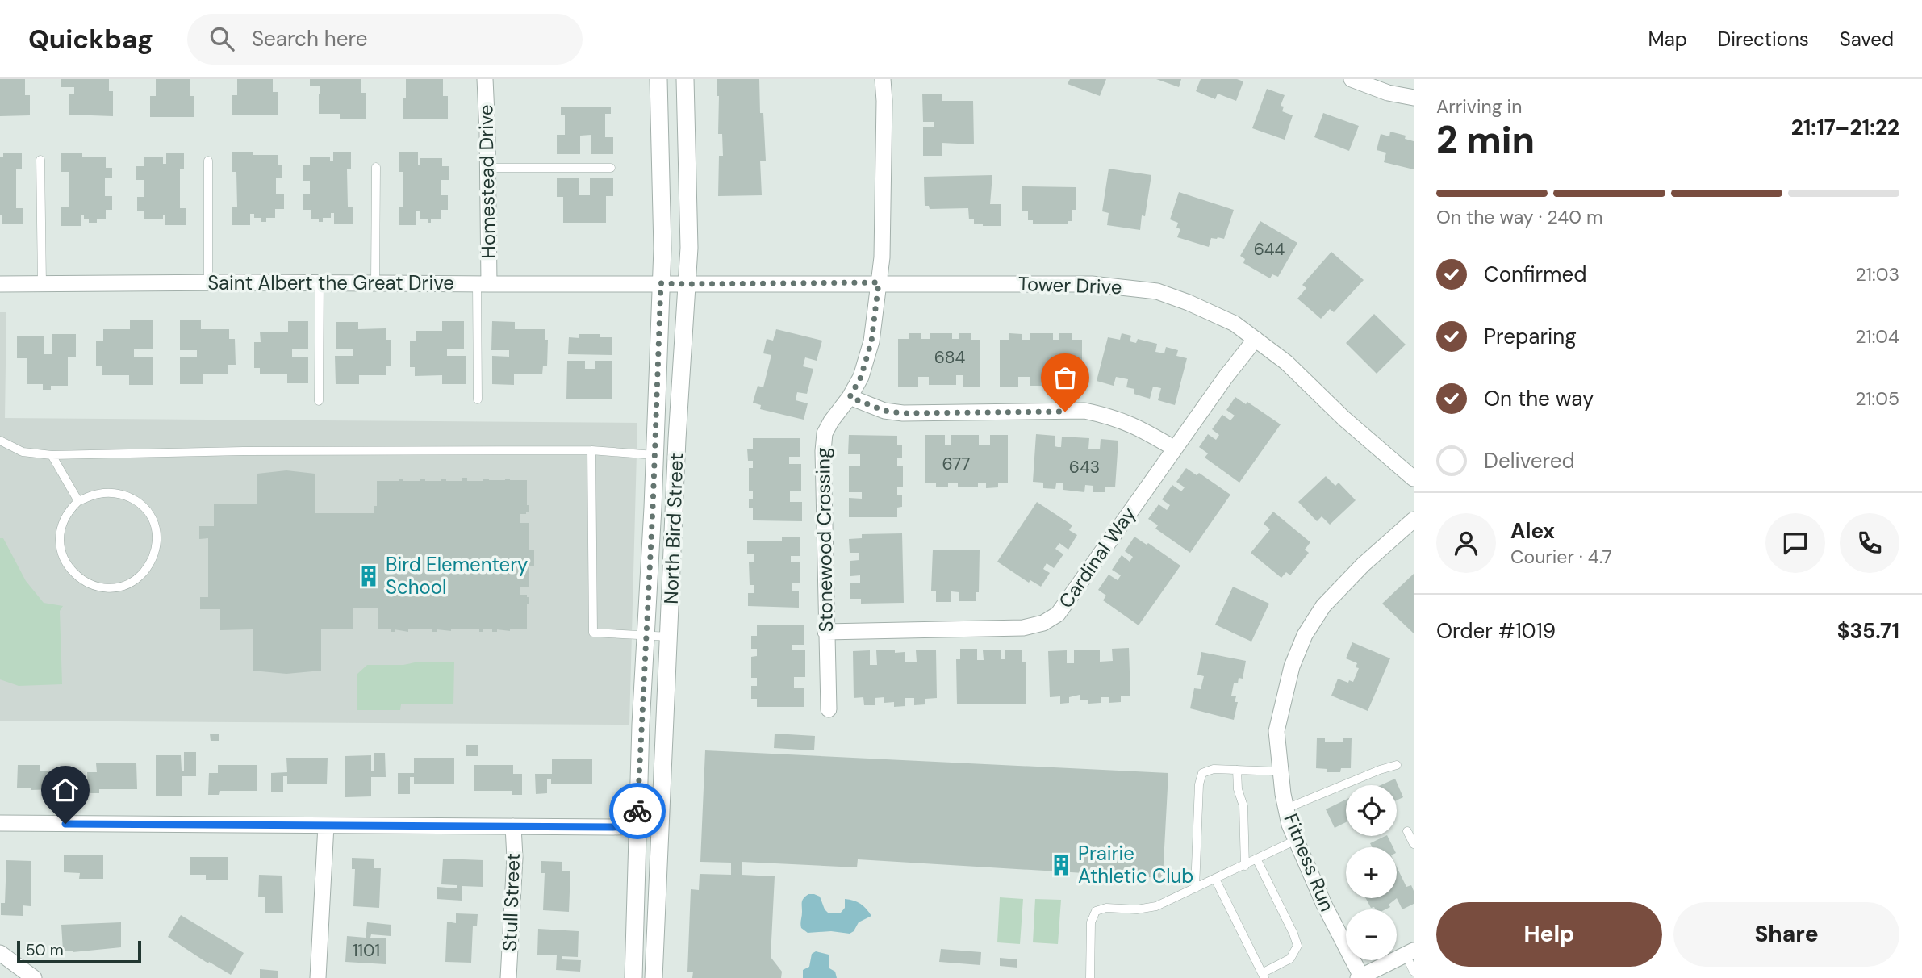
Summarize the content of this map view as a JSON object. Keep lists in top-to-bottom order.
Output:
{
  "streets": {
    "street": [
      "Homestead Drive",
      "Saint Albert the Great Drive",
      "Tower Drive",
      "North Bird Street",
      "Stonewood Crossing",
      "Cardinal Way",
      "Fitness Run",
      "Stull Street"
    ]
  },
  "crossings": [
    ["Homestead Drive", "Saint Albert the Great Drive"],
    ["Saint Albert the Great Drive", "Tower Drive"],
    ["Saint Albert the Great Drive", "North Bird Street"],
    ["Tower Drive", "North Bird Street"],
    ["Tower Drive", "Stonewood Crossing"],
    ["Tower Drive", "Cardinal Way"],
    ["Stonewood Crossing", "Cardinal Way"]
  ],
  "places": {
    "building": ["Bird Elementery School", "Prairie Athletic Club"]
  },
  "house_numbers": [
    "644",
    "684",
    "677",
    "643",
    "1101"
  ],
  "scale_bar": "50 m",
  "page": {
    "header": "Quickbag",
    "search": "Search here",
    "nav": ["Map", "Directions", "Saved"],
    "heading": ["2 min", "Arriving in", "21:17–21:22"],
    "panel": [
      "Alex",
      "Courier · 4.7",
      "Order #1019",
      "$35.71"
    ],
    "bar": "On the way · 240 m",
    "list": [
      ["Confirmed", "21:03"],
      ["Preparing", "21:04"],
      ["On the way", "21:05"],
      "Delivered"
    ],
    "map_buttons": ["+", "−"],
    "buttons": ["Help", "Share"],
    "scale": "50 m"
  }
}
